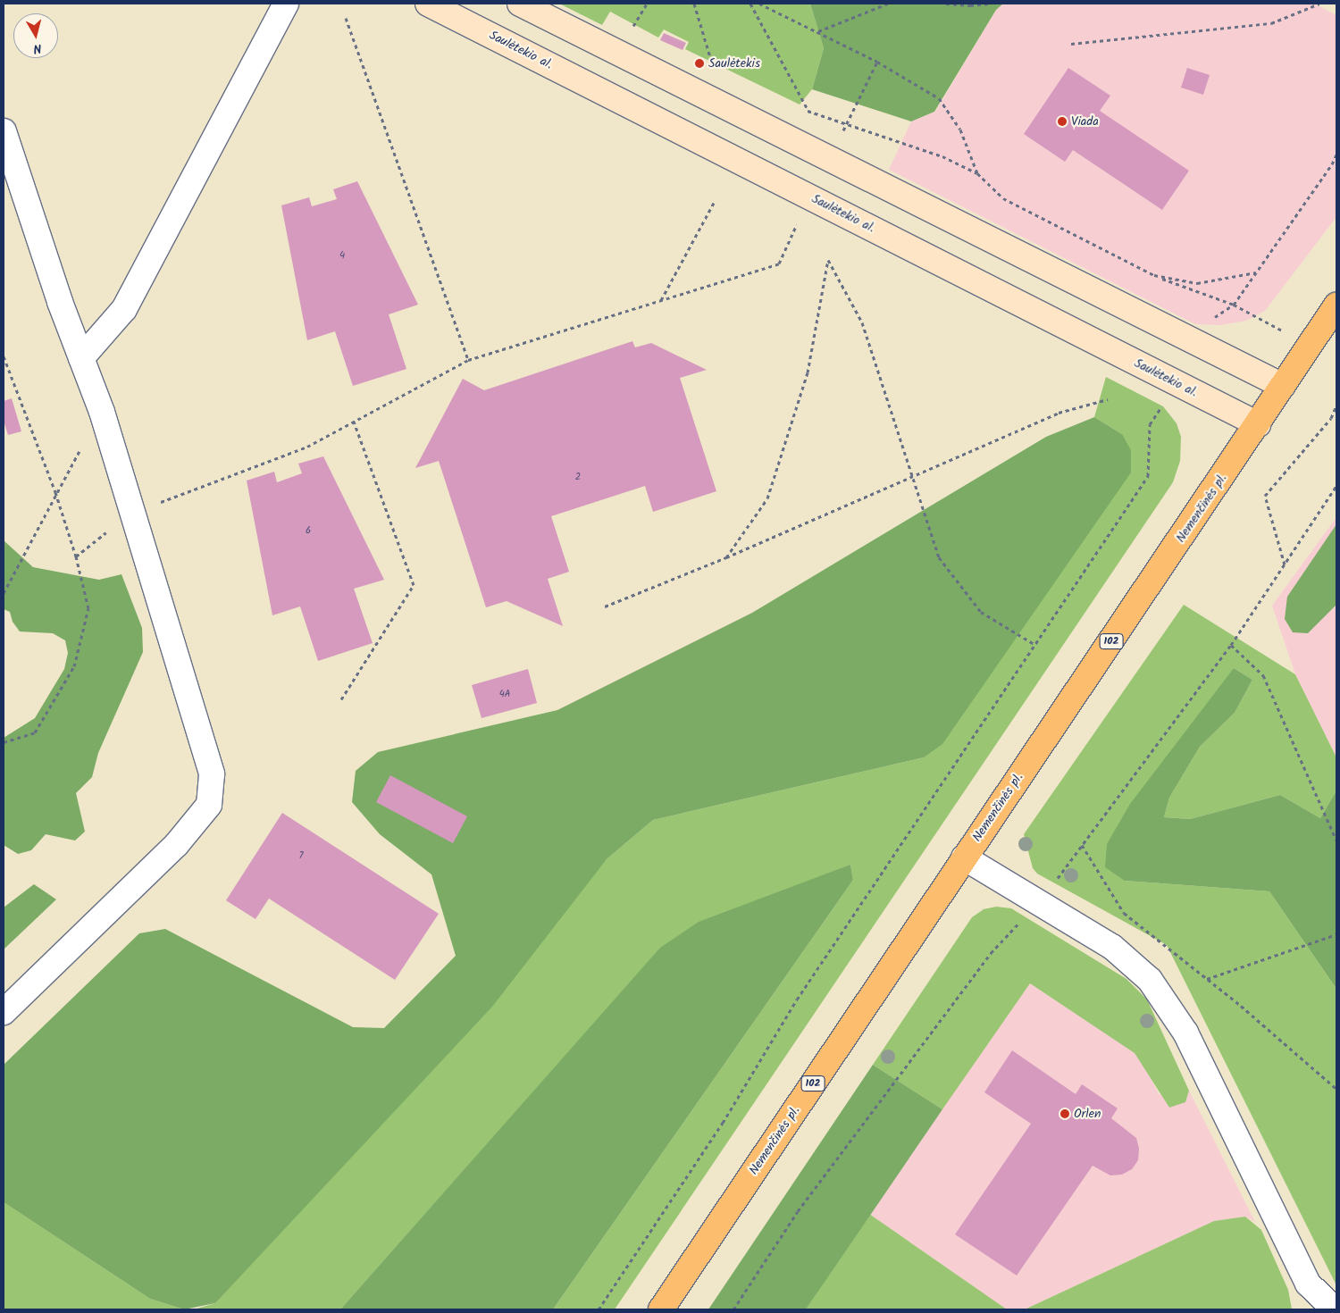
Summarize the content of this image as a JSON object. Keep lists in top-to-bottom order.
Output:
{
  "streets": {
    "main road": ["Saulėtekio al.", "Nemenčinės pl.", "102"]
  },
  "crossings": [
    ["Saulėtekio al.", "Nemenčinės pl."]
  ],
  "places": ["Saulėtekis", "Viada", "Orlen"],
  "house_numbers": [
    "4",
    "2",
    "6",
    "4A",
    "7"
  ],
  "north": "bottom"
}
